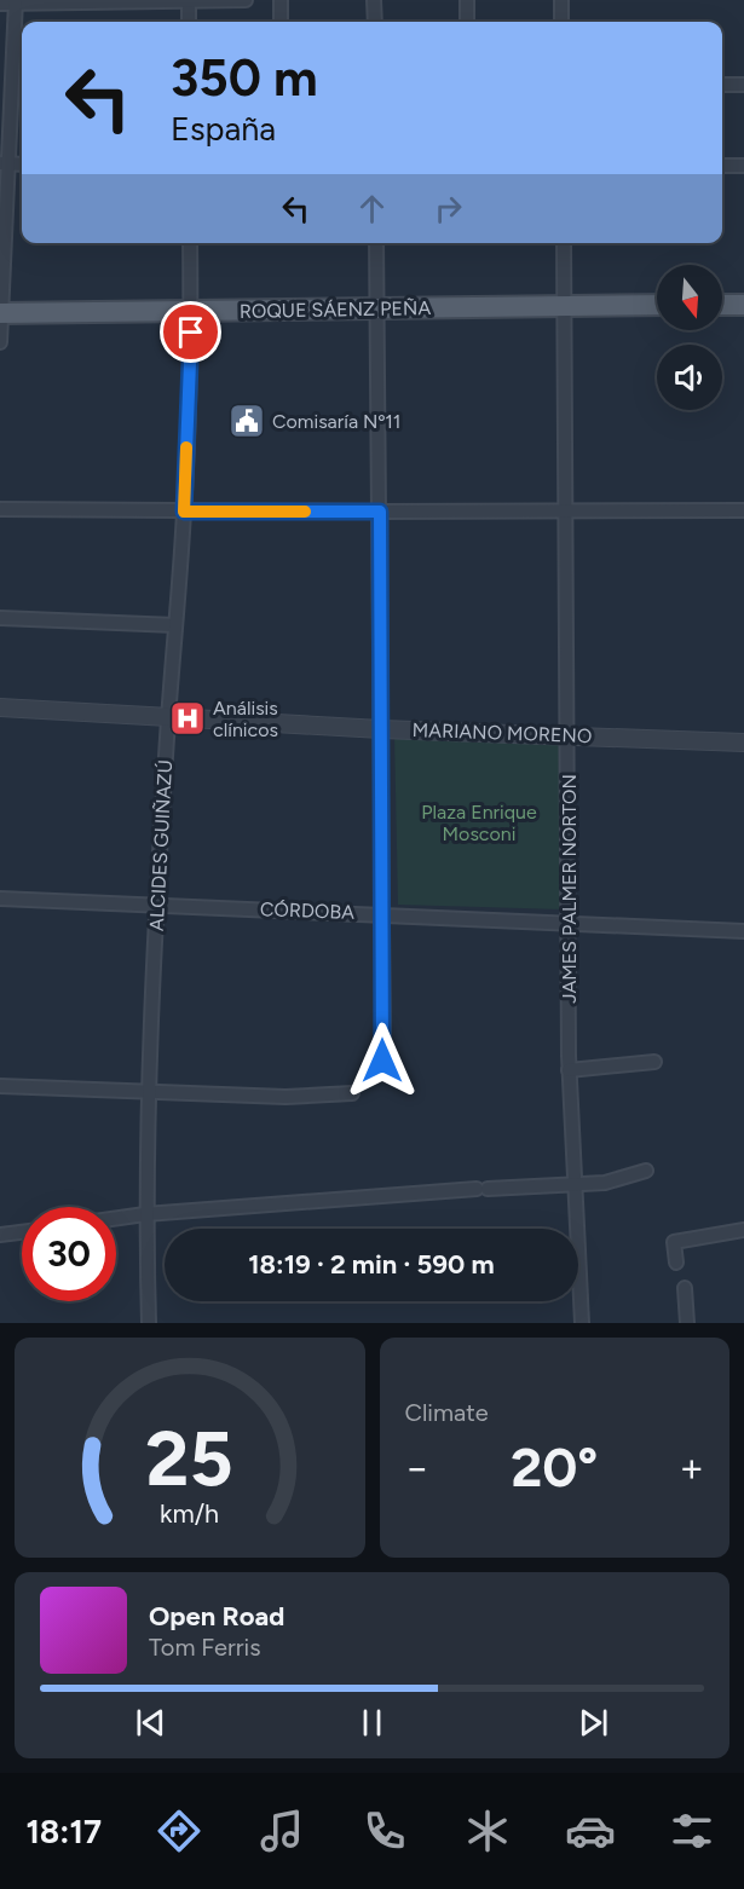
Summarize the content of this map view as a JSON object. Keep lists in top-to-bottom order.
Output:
{
  "streets": {
    "main road": ["ROQUE SÁENZ PEÑA"],
    "street": [
      "MARIANO MORENO",
      "ALCIDES GUIÑAZÚ",
      "JAMES PALMER NORTON",
      "CÓRDOBA"
    ]
  },
  "crossings": [
    ["ROQUE SÁENZ PEÑA", "ALCIDES GUIÑAZÚ"],
    ["ROQUE SÁENZ PEÑA", "JAMES PALMER NORTON"],
    ["MARIANO MORENO", "ALCIDES GUIÑAZÚ"],
    ["MARIANO MORENO", "JAMES PALMER NORTON"],
    ["ALCIDES GUIÑAZÚ", "CÓRDOBA"],
    ["JAMES PALMER NORTON", "CÓRDOBA"]
  ],
  "parks": ["Plaza Enrique Mosconi"],
  "places": {
    "public building": ["Comisaría Nº11"],
    "hospital": ["Análisis clínicos"]
  },
  "north": "bottom",
  "page": {
    "turn": ["350 m", "España"],
    "limit": "30",
    "trip": "18:19 · 2 min · 590 m",
    "tile": "Climate",
    "heat": ["−", "20°", "+"],
    "song": ["Open Road", "Tom Ferris"],
    "tabs": "18:17",
    "gauge": ["25", "km/h"]
  }
}
